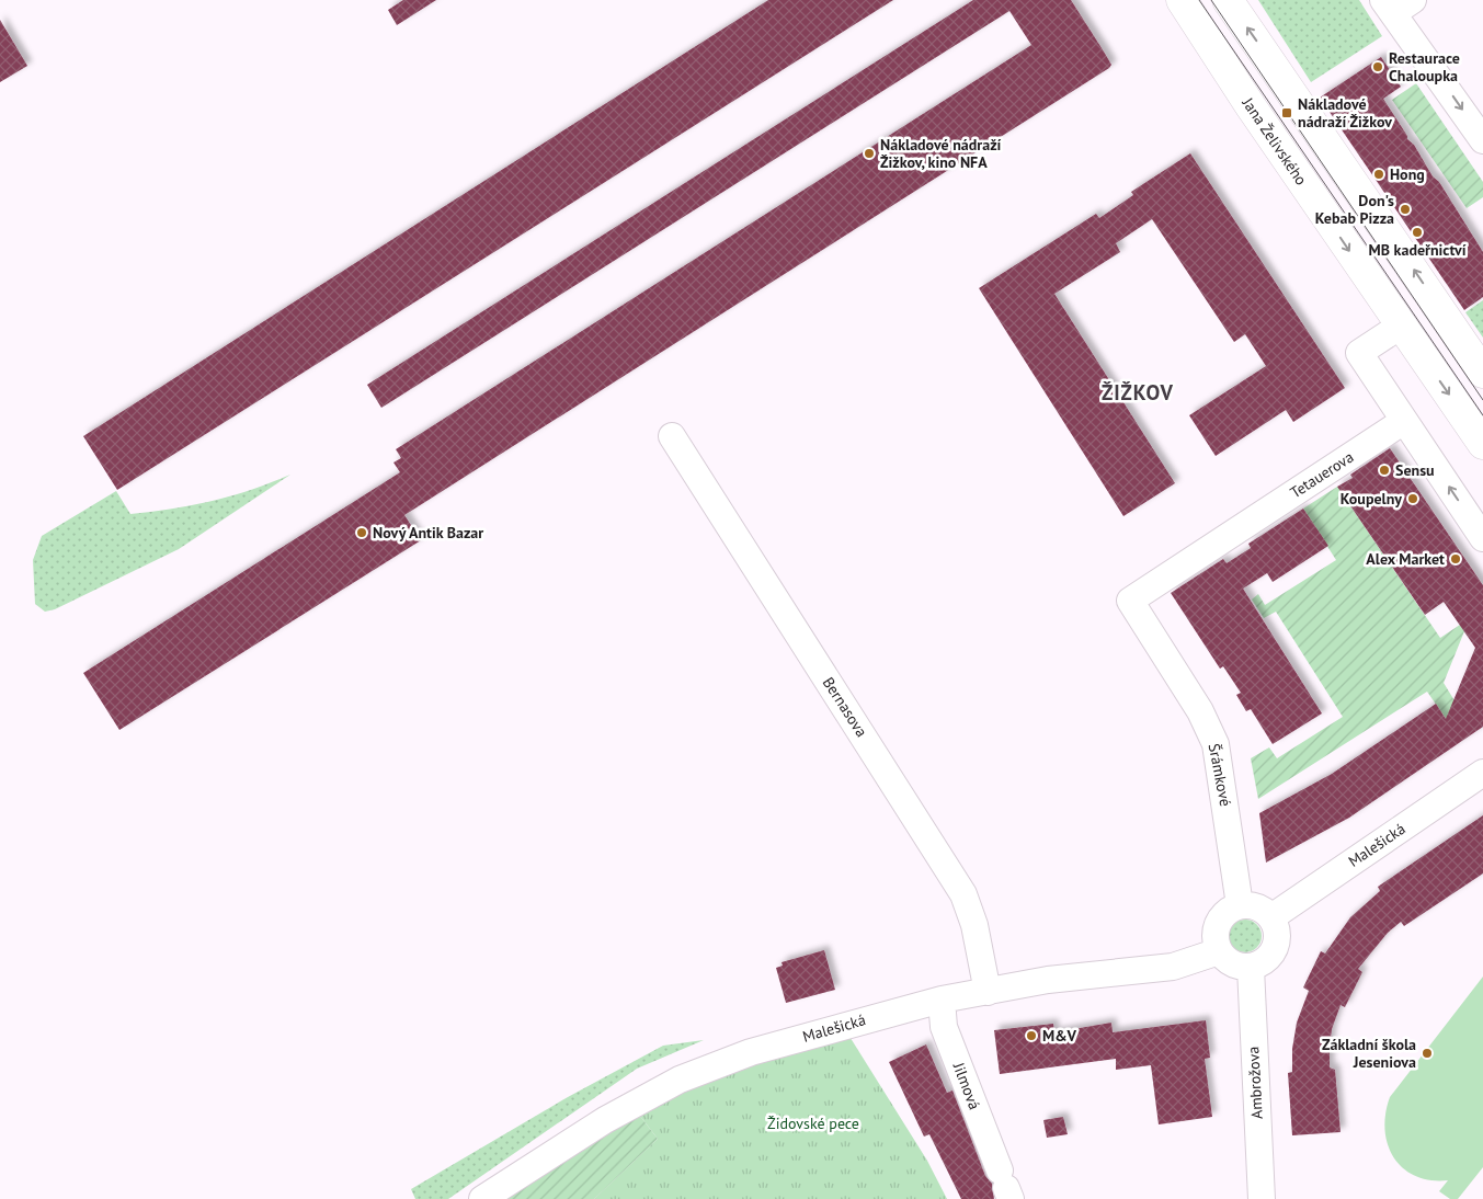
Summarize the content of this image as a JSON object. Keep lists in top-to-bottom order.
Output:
{
  "streets": {
    "main road": ["Jana Želivského"],
    "street": [
      "Tetauerova",
      "Bernasova",
      "Šrámkové",
      "Malešická",
      "Ambrožova",
      "Jilmová"
    ]
  },
  "crossings": [
    ["Tetauerova", "Šrámkové"],
    ["Bernasova", "Malešická"],
    ["Šrámkové", "Malešická"],
    ["Šrámkové", "Ambrožova"],
    ["Malešická", "Ambrožova"],
    ["Malešická", "Jilmová"]
  ],
  "districts": ["ŽIŽKOV"],
  "parks": ["Židovské pece"],
  "places": {
    "other": [
      "Restaurace Chaloupka",
      "Nákladové nádraží Žižkov, kino NFA",
      "Hong",
      "Don's Kebab Pizza",
      "MB kadeřnictví",
      "Sensu",
      "Koupelny",
      "Nový Antik Bazar",
      "Alex Market",
      "M&V",
      "Základní škola Jeseniova"
    ],
    "transit": ["Nákladové nádraží Žižkov"]
  }
}
